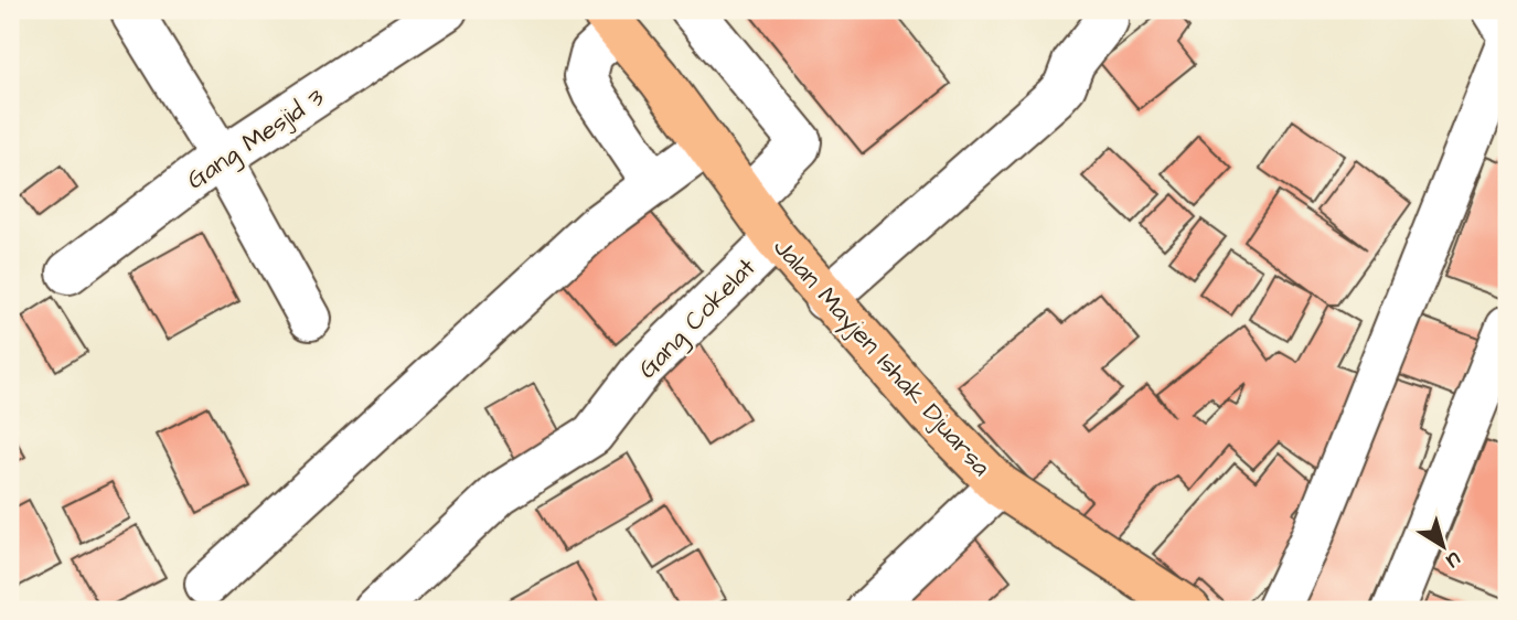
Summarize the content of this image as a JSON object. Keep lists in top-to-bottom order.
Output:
{
  "streets": {
    "main road": ["Jalan Mayjen Ishak Djuarsa"],
    "street": ["Gang Mesjid 3", "Gang Cokelat"]
  },
  "crossings": [
    ["Gang Cokelat", "Jalan Mayjen Ishak Djuarsa"]
  ],
  "north": "bottom right"
}
